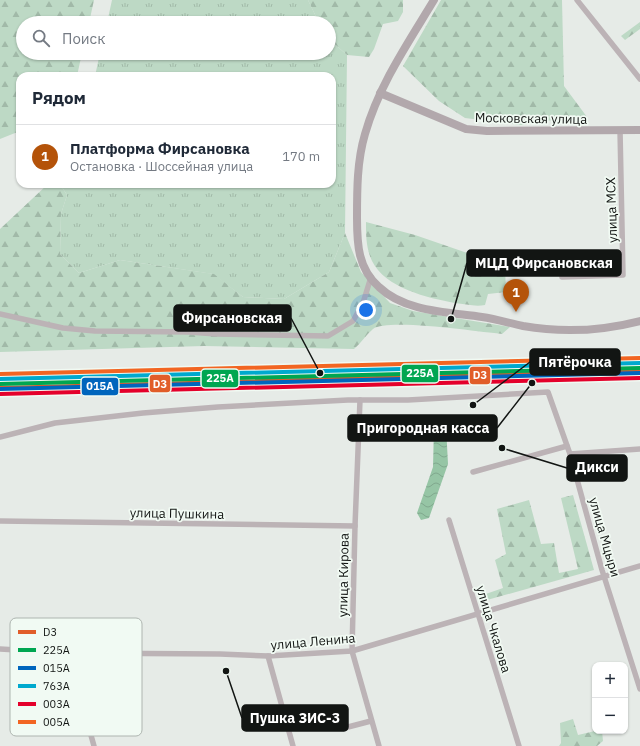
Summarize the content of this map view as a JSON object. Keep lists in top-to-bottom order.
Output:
{
  "streets": {
    "street": [
      "Московская улица",
      "улица МСХ",
      "улица Пушкина",
      "улица Мцыри",
      "улица Кирова",
      "улица Чкалова",
      "улица Ленина"
    ]
  },
  "crossings": [
    ["Московская улица", "улица МСХ"],
    ["улица Пушкина", "улица Кирова"],
    ["улица Мцыри", "улица Кирова"],
    ["улица Мцыри", "улица Ленина"],
    ["улица Кирова", "улица Ленина"],
    ["улица Чкалова", "улица Ленина"]
  ],
  "places": [
    "МЦД Фирсановская",
    "Фирсановская",
    "Пригородная касса",
    "Пятёрочка",
    "Дикси",
    "Пушка ЗИС-3"
  ],
  "lines": [
    "transit line 005А",
    "transit line 763А",
    "transit line 225А",
    "transit line D3",
    "transit line 015А",
    "transit line 003А"
  ],
  "legend": [
    "D3",
    "225А",
    "015А",
    "763А",
    "003А",
    "005А"
  ],
  "page": {
    "search": "Поиск",
    "heading": "Рядом",
    "list": [
      {
        "mark": "1",
        "name": "Платформа Фирсановка",
        "note": "Остановка · Шоссейная улица",
        "value": "170 m"
      }
    ],
    "pins": "1",
    "map_buttons": ["+", "−"]
  }
}
